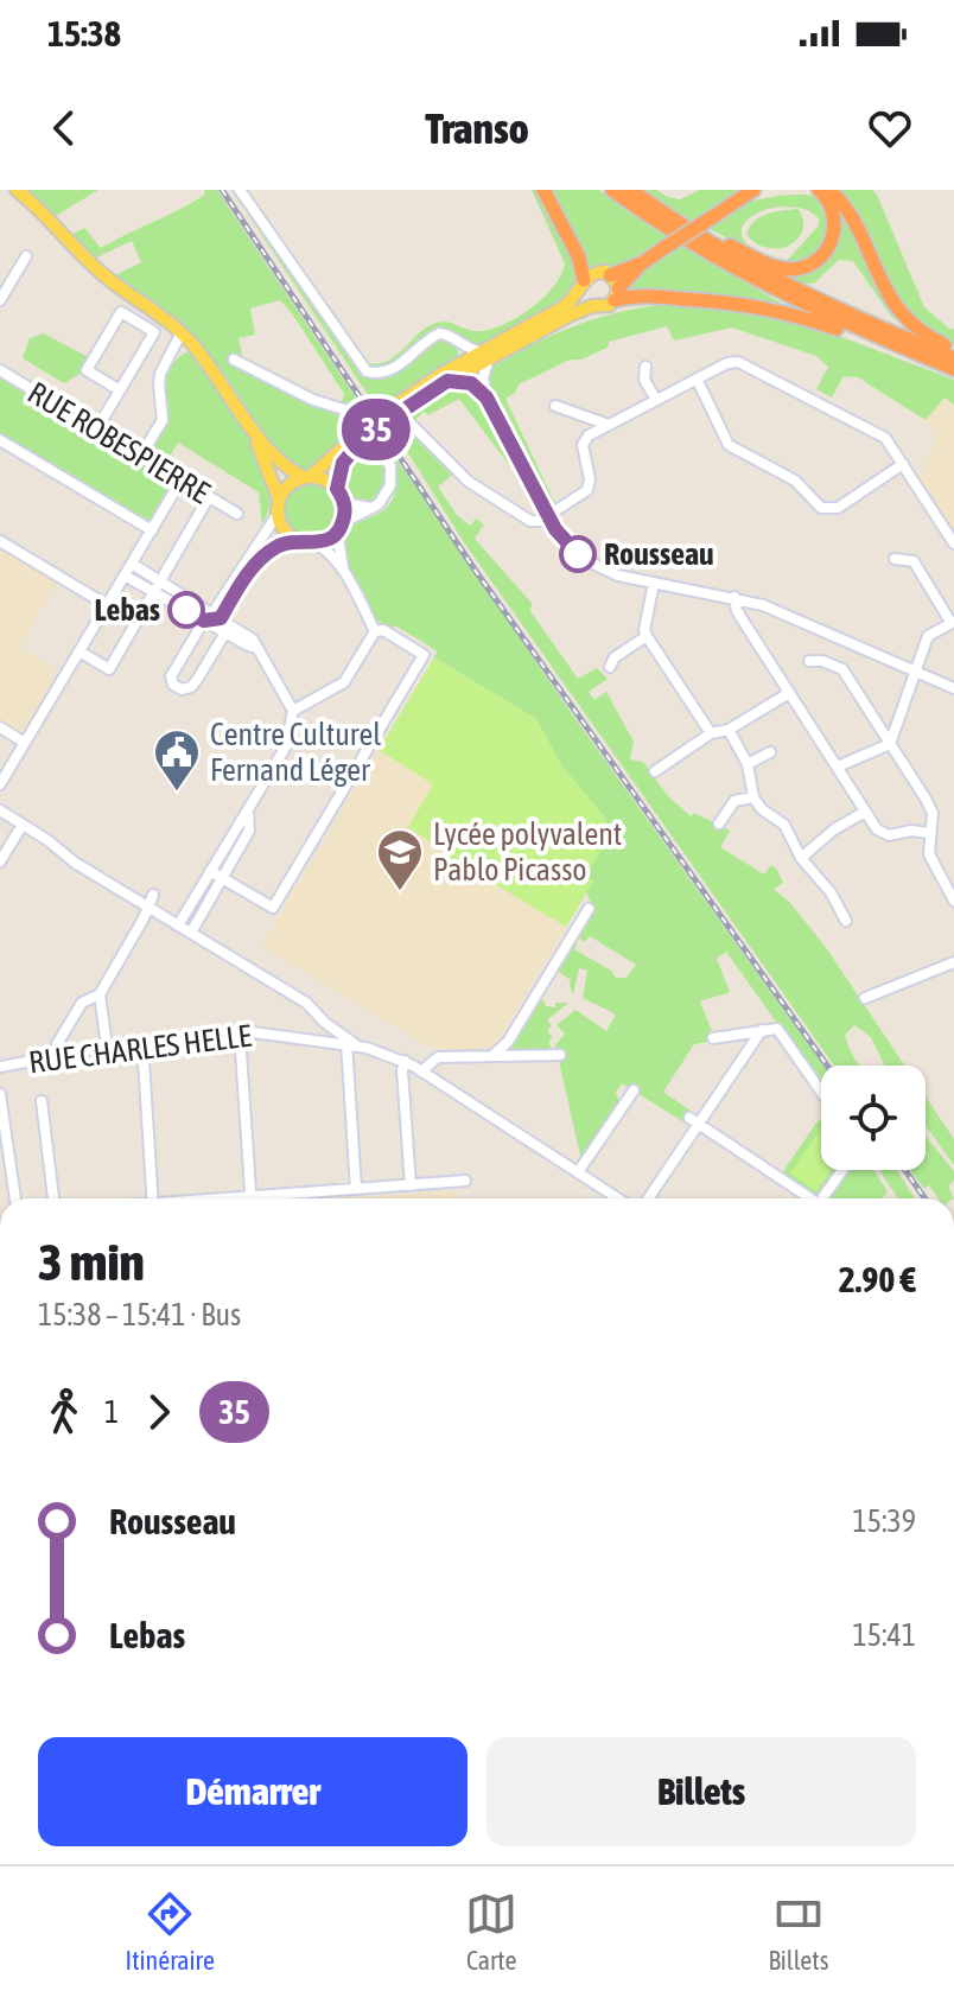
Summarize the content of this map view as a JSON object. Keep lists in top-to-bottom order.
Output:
{
  "streets": {
    "street": ["RUE ROBESPIERRE", "RUE CHARLES HELLE"]
  },
  "places": {
    "other": ["Rousseau", "Lebas"],
    "public building": ["Centre Culturel Fernand Léger"],
    "school or university": ["Lycée polyvalent Pablo Picasso"]
  },
  "lines": ["bus line 35"],
  "page": {
    "status": "15:38",
    "header": "Transo",
    "on_map": "35",
    "heading": ["3 min", "15:38 – 15:41 · Bus", "2.90 €"],
    "legs": ["1", "35"],
    "list": [
      {
        "name": "Rousseau",
        "value": "15:39"
      },
      {
        "name": "Lebas",
        "value": "15:41"
      }
    ],
    "buttons": ["Démarrer", "Billets"],
    "tabs": ["Itinéraire", "Carte", "Billets"]
  }
}
